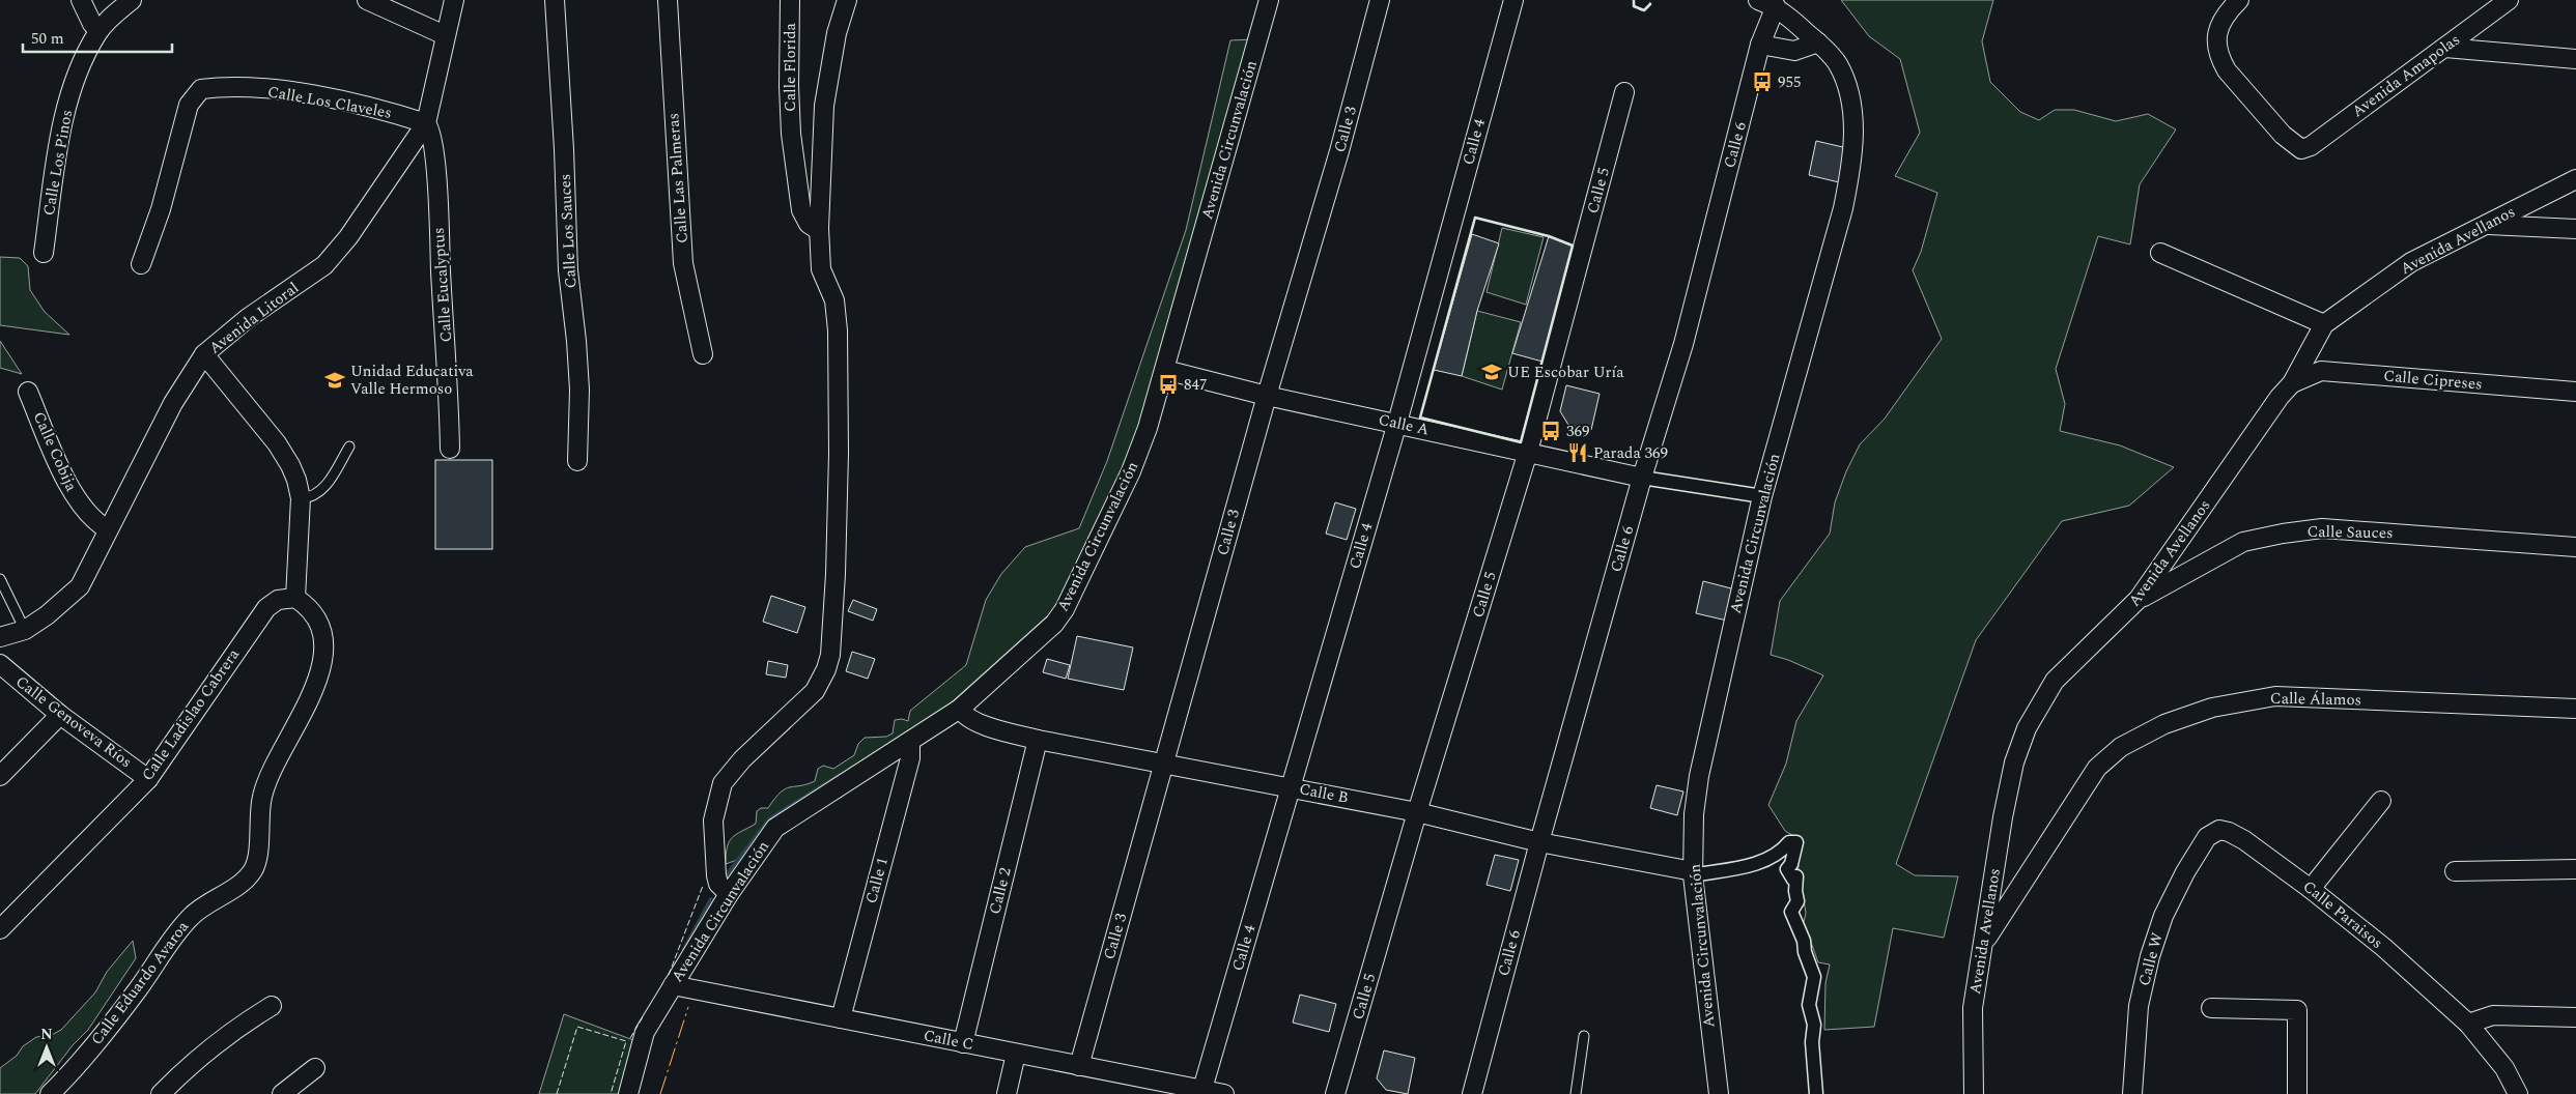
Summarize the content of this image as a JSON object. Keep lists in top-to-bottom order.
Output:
{
  "streets": {
    "street": [
      "Calle Florida",
      "Avenida Amapolas",
      "Calle Los Claveles",
      "Calle 3",
      "Avenida Circunvalación",
      "Calle 4",
      "Calle 6",
      "Calle Los Pinos",
      "Calle Las Palmeras",
      "Calle 5",
      "Calle Los Sauces",
      "Avenida Avellanos",
      "Calle Eucalyptus",
      "Avenida Litoral",
      "Calle Cipreses",
      "Calle A",
      "Calle Cobija",
      "Calle Sauces",
      "Calle Álamos",
      "Calle Ladislao Cabrera",
      "Calle Genoveva Ríos",
      "Calle B",
      "Calle 1",
      "Calle 2",
      "Calle Paraisos",
      "Calle W",
      "Calle Eduardo Avaroa",
      "Calle C"
    ]
  },
  "crossings": [
    ["Calle Los Claveles", "Calle Eucalyptus"],
    ["Calle Los Claveles", "Avenida Litoral"],
    ["Calle 3", "Calle A"],
    ["Calle 3", "Calle B"],
    ["Calle 3", "Calle C"],
    ["Avenida Circunvalación", "Calle 6"],
    ["Avenida Circunvalación", "Calle A"],
    ["Avenida Circunvalación", "Calle B"],
    ["Avenida Circunvalación", "Calle 1"],
    ["Avenida Circunvalación", "Calle C"],
    ["Calle 4", "Calle A"],
    ["Calle 4", "Calle B"],
    ["Calle 4", "Calle C"],
    ["Calle 6", "Calle A"],
    ["Calle 6", "Calle B"],
    ["Calle 5", "Calle A"],
    ["Calle 5", "Calle B"],
    ["Avenida Avellanos", "Calle Cipreses"],
    ["Avenida Avellanos", "Calle Sauces"],
    ["Avenida Avellanos", "Calle Álamos"],
    ["Calle Eucalyptus", "Avenida Litoral"],
    ["Avenida Litoral", "Calle Cobija"],
    ["Calle Ladislao Cabrera", "Calle Genoveva Ríos"],
    ["Calle Ladislao Cabrera", "Calle Eduardo Avaroa"],
    ["Calle B", "Calle 2"],
    ["Calle 1", "Calle C"],
    ["Calle 2", "Calle C"],
    ["Calle Paraisos", "Calle W"]
  ],
  "places": {
    "bus stop": ["955", "847", "369"],
    "school or university": ["UE Escobar Uría", "Unidad Educativa Valle Hermoso"],
    "restaurant": ["Parada 369"]
  },
  "scale_bar": "50 m",
  "north": "top"
}
